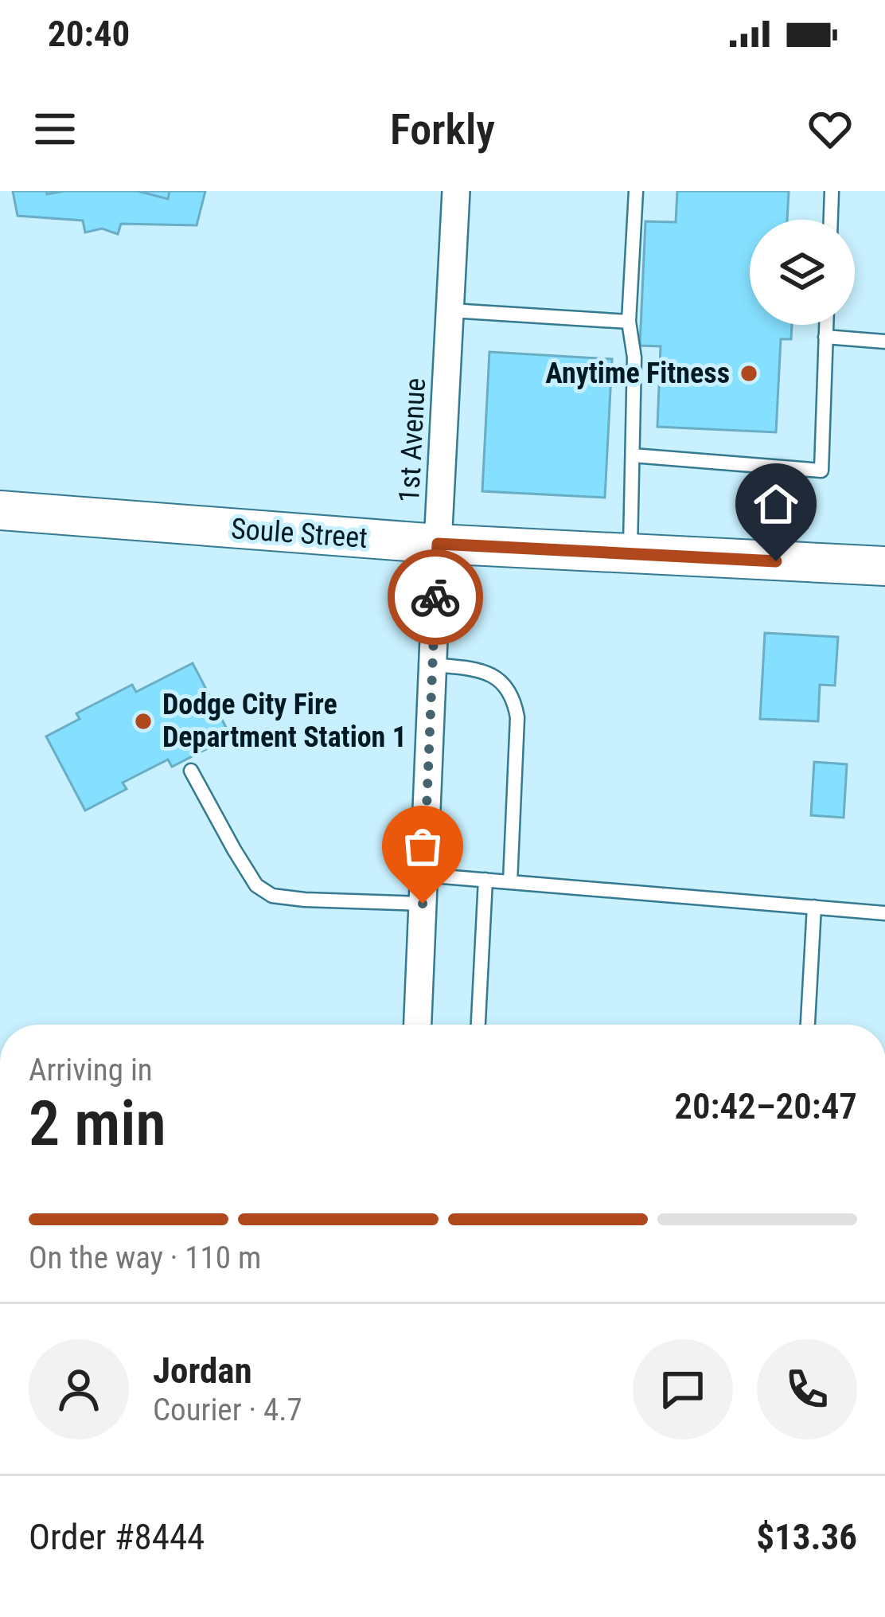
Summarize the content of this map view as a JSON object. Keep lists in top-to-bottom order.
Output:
{
  "streets": {
    "street": ["1st Avenue", "Soule Street"]
  },
  "crossings": [
    ["1st Avenue", "Soule Street"]
  ],
  "places": ["Anytime Fitness", "Dodge City Fire Department Station 1"],
  "page": {
    "status": "20:40",
    "header": "Forkly",
    "heading": ["2 min", "Arriving in", "20:42–20:47"],
    "panel": [
      "Jordan",
      "Courier · 4.7",
      "Order #8444",
      "$13.36"
    ],
    "bar": "On the way · 110 m"
  }
}
